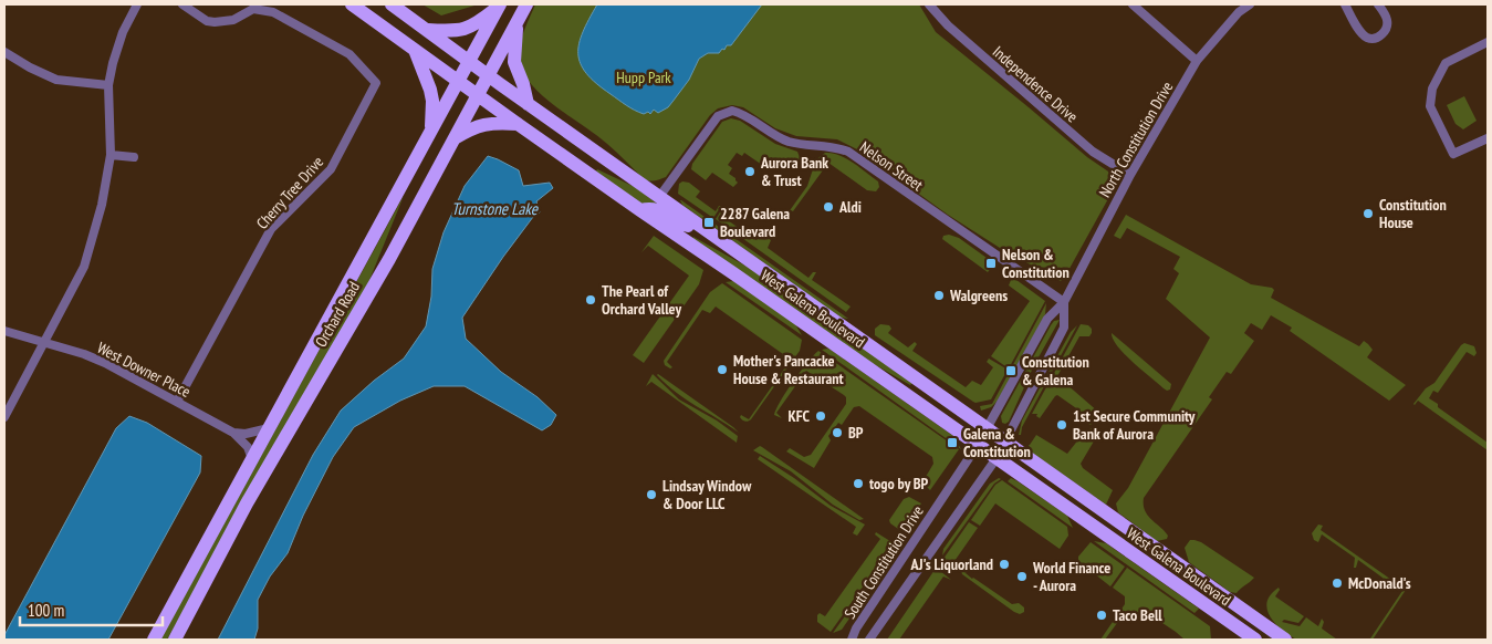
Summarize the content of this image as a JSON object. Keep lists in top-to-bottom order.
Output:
{
  "streets": {
    "main road": ["West Galena Boulevard", "Orchard Road"],
    "street": [
      "Independence Drive",
      "North Constitution Drive",
      "Nelson Street",
      "Cherry Tree Drive",
      "West Downer Place",
      "South Constitution Drive"
    ]
  },
  "crossings": [
    ["Independence Drive", "North Constitution Drive"],
    ["North Constitution Drive", "Nelson Street"],
    ["North Constitution Drive", "West Galena Boulevard"],
    ["North Constitution Drive", "South Constitution Drive"],
    ["Nelson Street", "West Galena Boulevard"],
    ["Cherry Tree Drive", "West Downer Place"],
    ["West Galena Boulevard", "Orchard Road"],
    ["West Galena Boulevard", "South Constitution Drive"],
    ["Orchard Road", "West Downer Place"]
  ],
  "water": ["Turnstone Lake"],
  "parks": ["Hupp Park"],
  "places": {
    "other": [
      "Aurora Bank & Trust",
      "Aldi",
      "Constitution House",
      "Walgreens",
      "The Pearl of Orchard Valley",
      "Mother's Pancacke House & Restaurant",
      "KFC",
      "1st Secure Community Bank of Aurora",
      "BP",
      "togo by BP",
      "Lindsay Window & Door LLC",
      "AJ's Liquorland",
      "World Finance - Aurora",
      "McDonald's",
      "Taco Bell"
    ],
    "transit": [
      "2287 Galena Boulevard",
      "Nelson & Constitution",
      "Constitution & Galena",
      "Galena & Constitution"
    ]
  },
  "scale_bar": "100 m"
}
